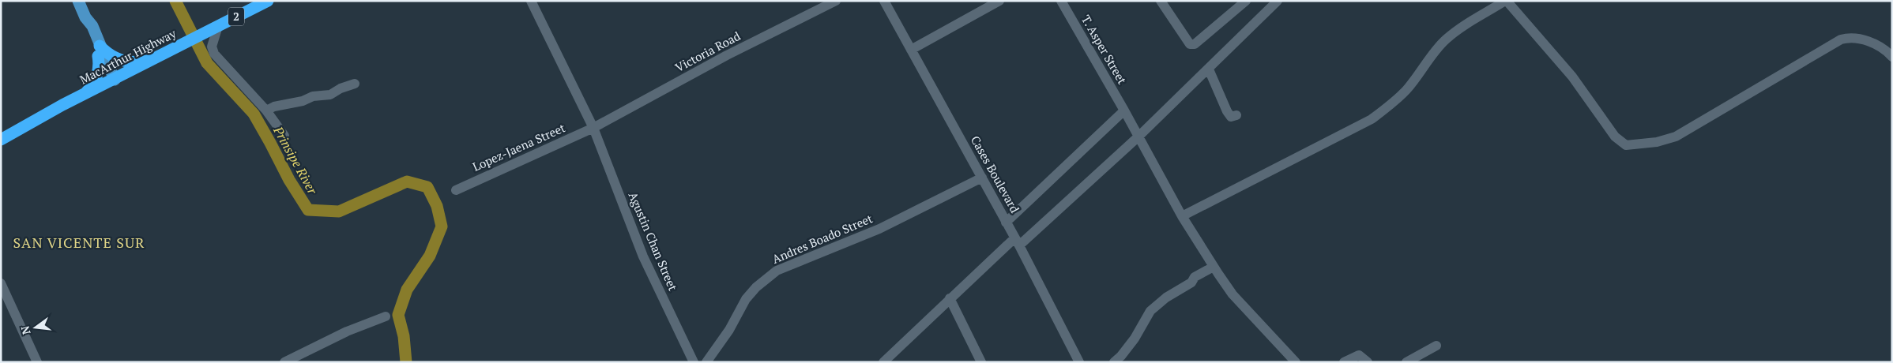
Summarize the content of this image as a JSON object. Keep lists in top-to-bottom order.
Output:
{
  "streets": {
    "highway": ["2", "MacArthur Highway"],
    "street": [
      "T. Asper Street",
      "Victoria Road",
      "Lopez-Jaena Street",
      "Cases Boulevard",
      "Andres Boado Street",
      "Agustin Chan Street"
    ]
  },
  "crossings": [
    ["Victoria Road", "Lopez-Jaena Street"],
    ["Victoria Road", "Agustin Chan Street"],
    ["Lopez-Jaena Street", "Agustin Chan Street"],
    ["Cases Boulevard", "Andres Boado Street"]
  ],
  "districts": ["SAN VICENTE SUR"],
  "water": ["Prinsipe River"],
  "north": "left"
}
